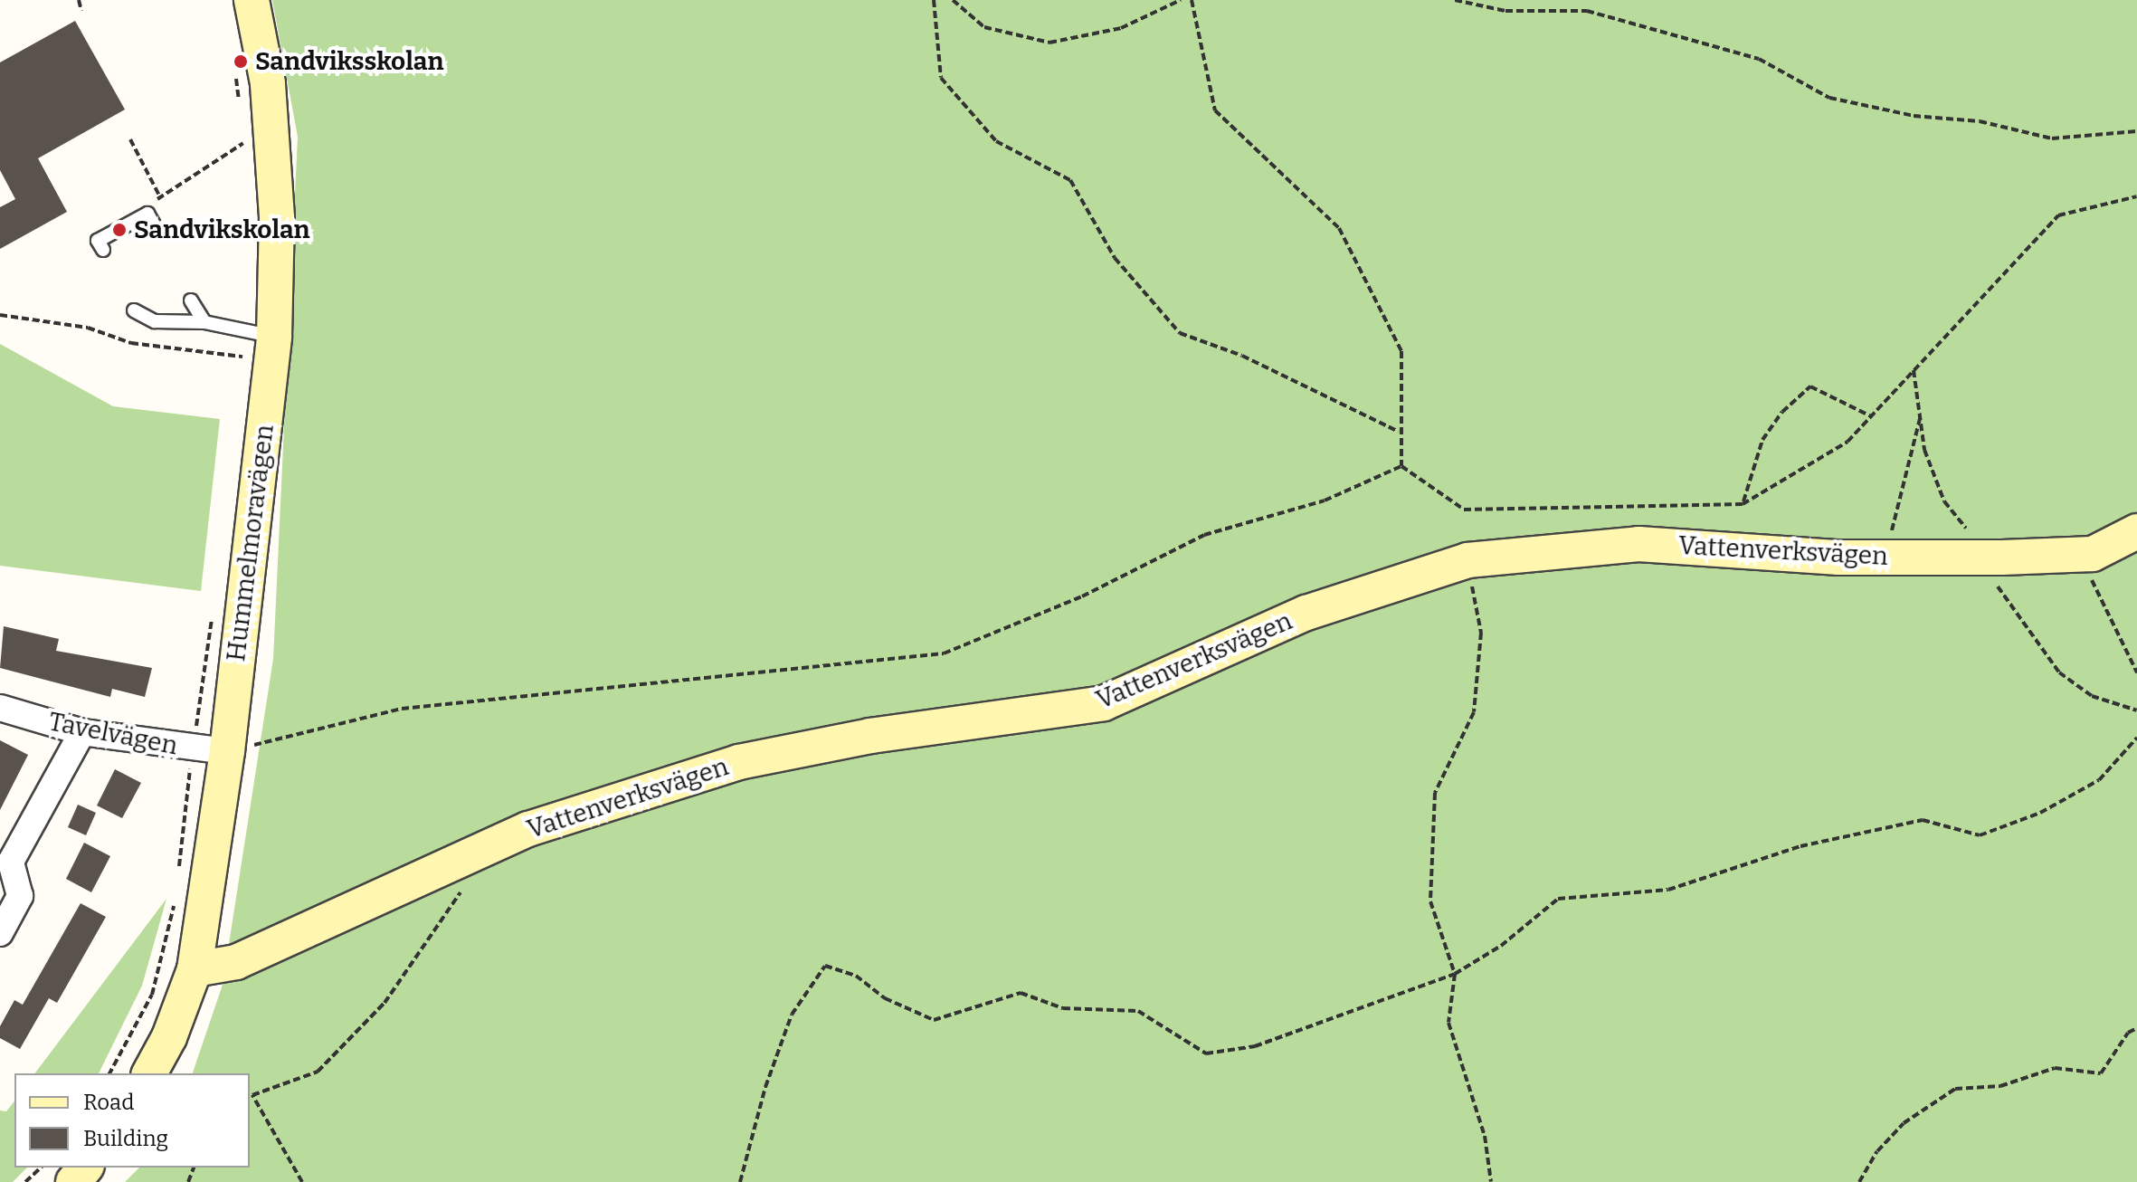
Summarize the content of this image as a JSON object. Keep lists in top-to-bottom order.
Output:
{
  "streets": {
    "street": ["Hummelmoravägen", "Vattenverksvägen", "Tavelvägen"]
  },
  "crossings": [
    ["Hummelmoravägen", "Vattenverksvägen"],
    ["Hummelmoravägen", "Tavelvägen"]
  ],
  "places": ["Sandviksskolan", "Sandvikskolan"],
  "legend": ["Road", "Building"]
}
